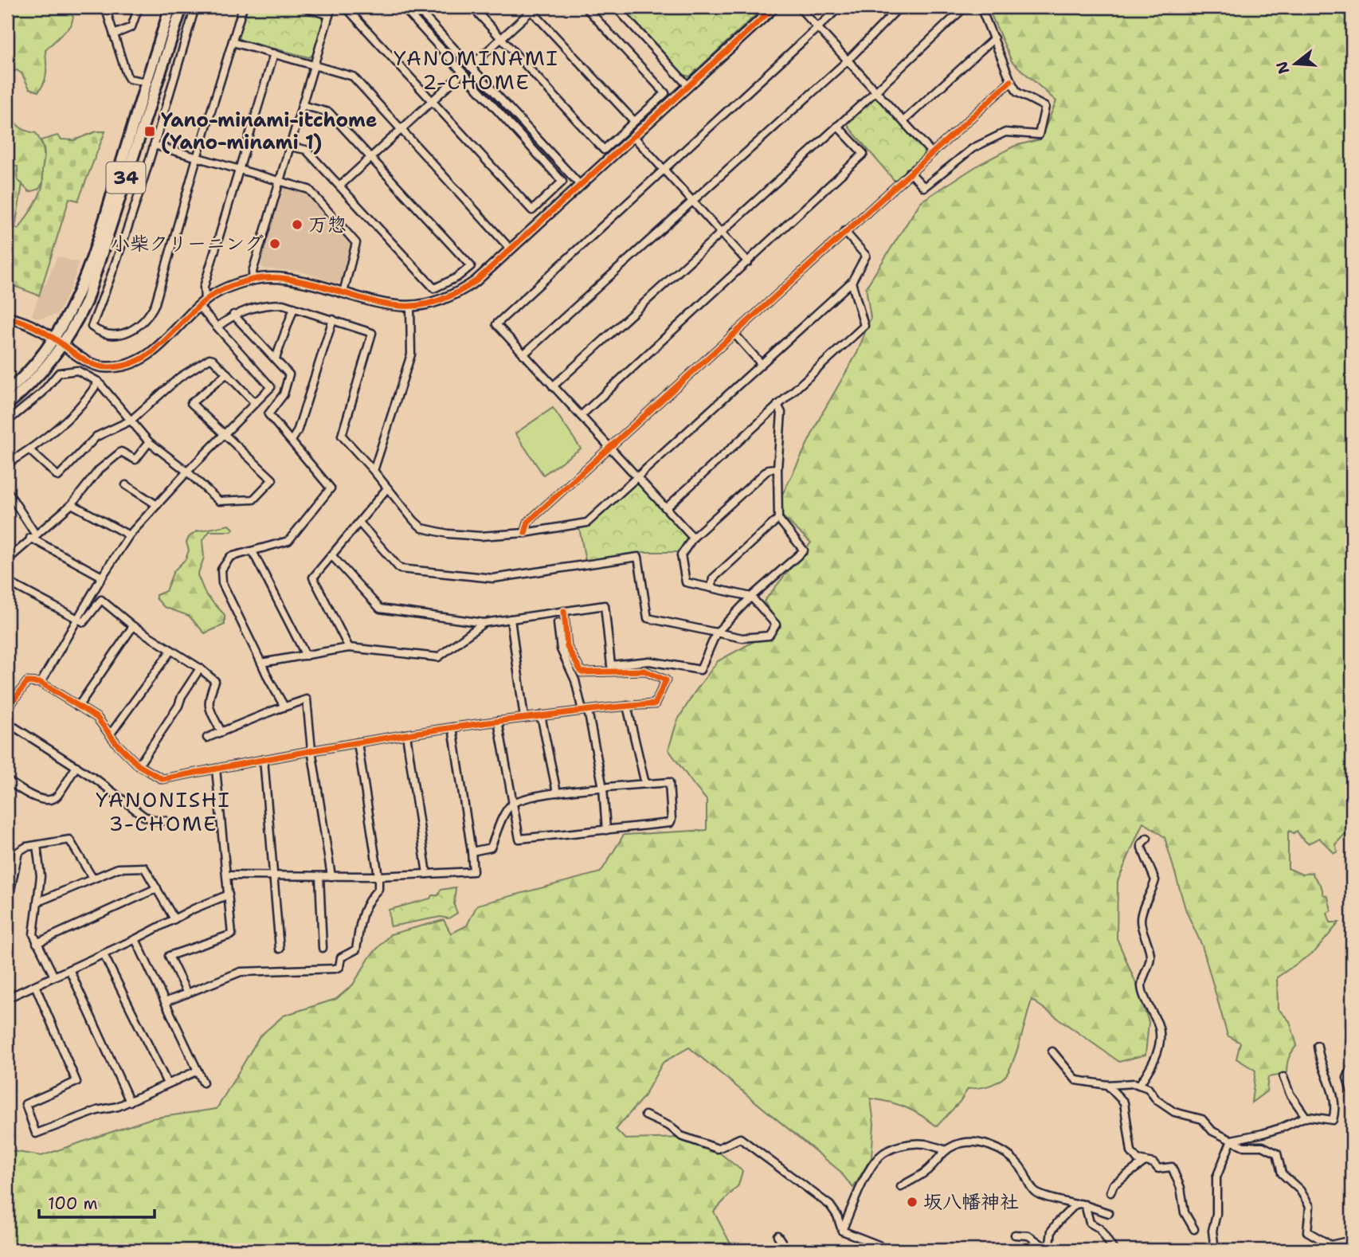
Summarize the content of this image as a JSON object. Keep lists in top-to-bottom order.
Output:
{
  "streets": {
    "main road": ["34"]
  },
  "districts": ["YANOMINAMI 2-CHOME", "YANONISHI 3-CHOME"],
  "places": {
    "transit": ["Yano-minami-itchome (Yano-minami 1)"],
    "other": ["万惣", "小柴クリーニング", "坂八幡神社"]
  },
  "scale_bar": "100 m",
  "north": "left"
}
